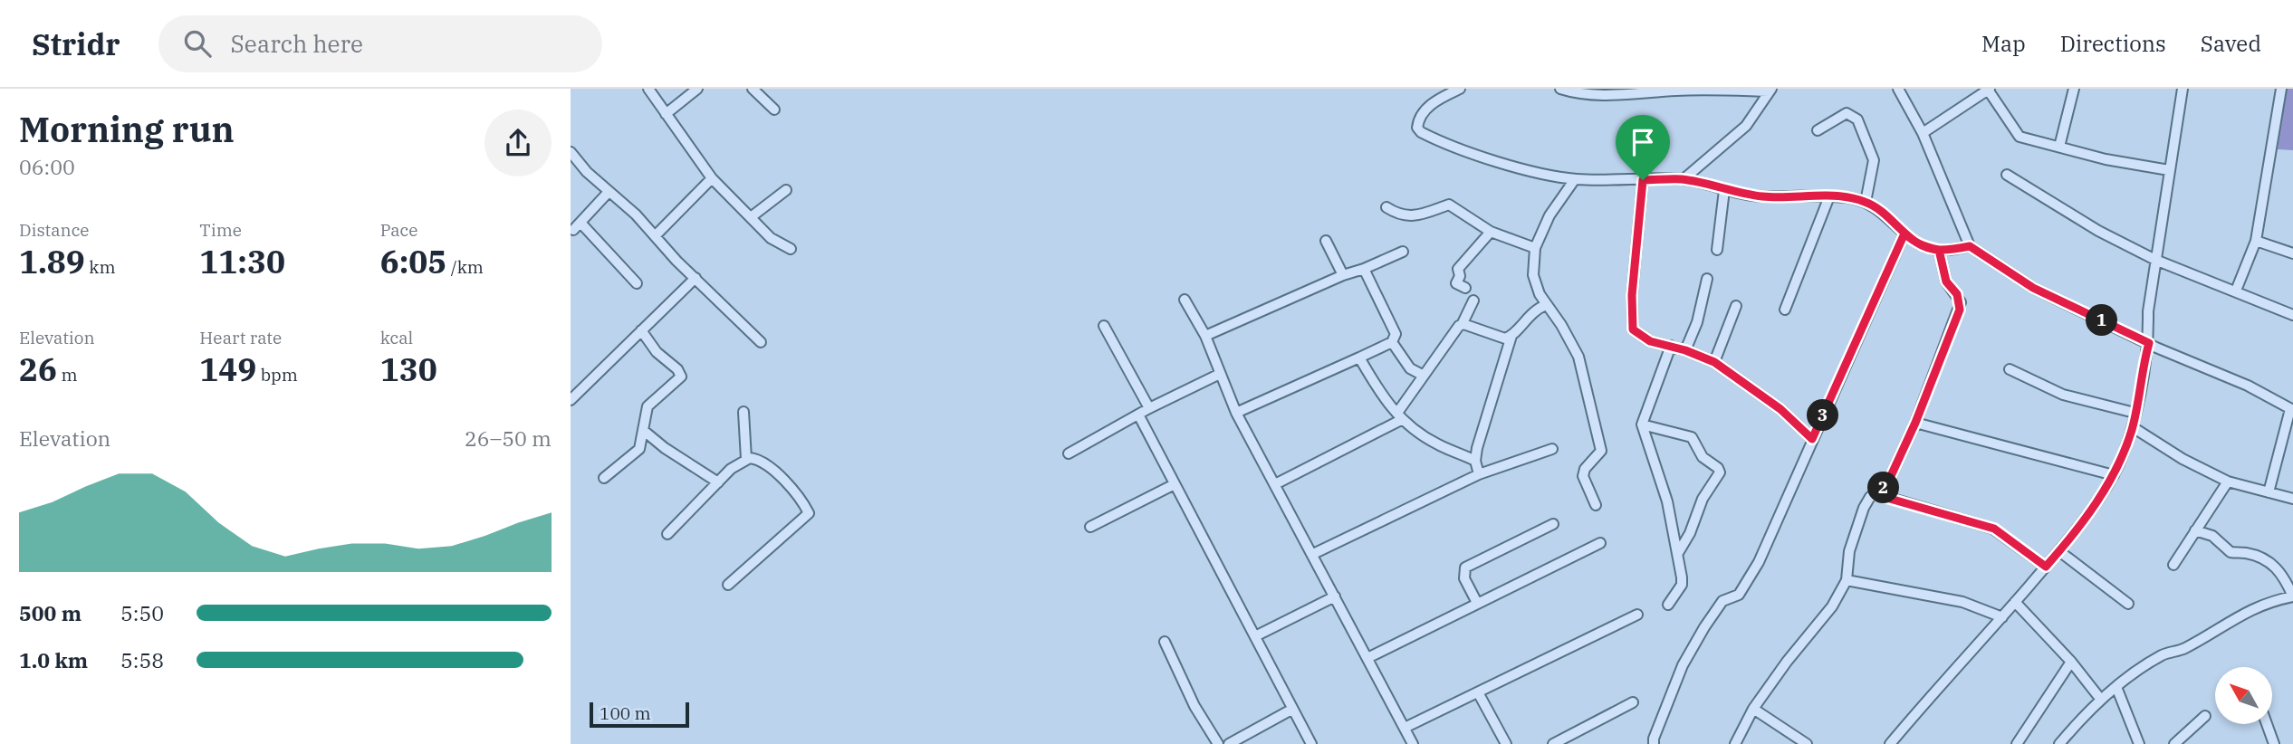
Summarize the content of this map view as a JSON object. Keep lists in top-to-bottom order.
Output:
{
  "scale_bar": "100 m",
  "north": "top left",
  "page": {
    "header": "Stridr",
    "search": "Search here",
    "nav": ["Map", "Directions", "Saved"],
    "heading": ["Morning run", "06:00"],
    "stats": [
      ["Distance", "1.89 km"],
      ["Time", "11:30"],
      ["Pace", "6:05 /km"],
      ["Elevation", "26 m"],
      ["Heart rate", "149 bpm"],
      ["kcal", "130"]
    ],
    "pins": ["1", "3", "2"],
    "chart": ["Elevation", "26–50 m"],
    "list": [
      {
        "name": "500 m",
        "note": "5:50"
      },
      {
        "name": "1.0 km",
        "note": "5:58"
      }
    ],
    "scale": "100 m"
  }
}
